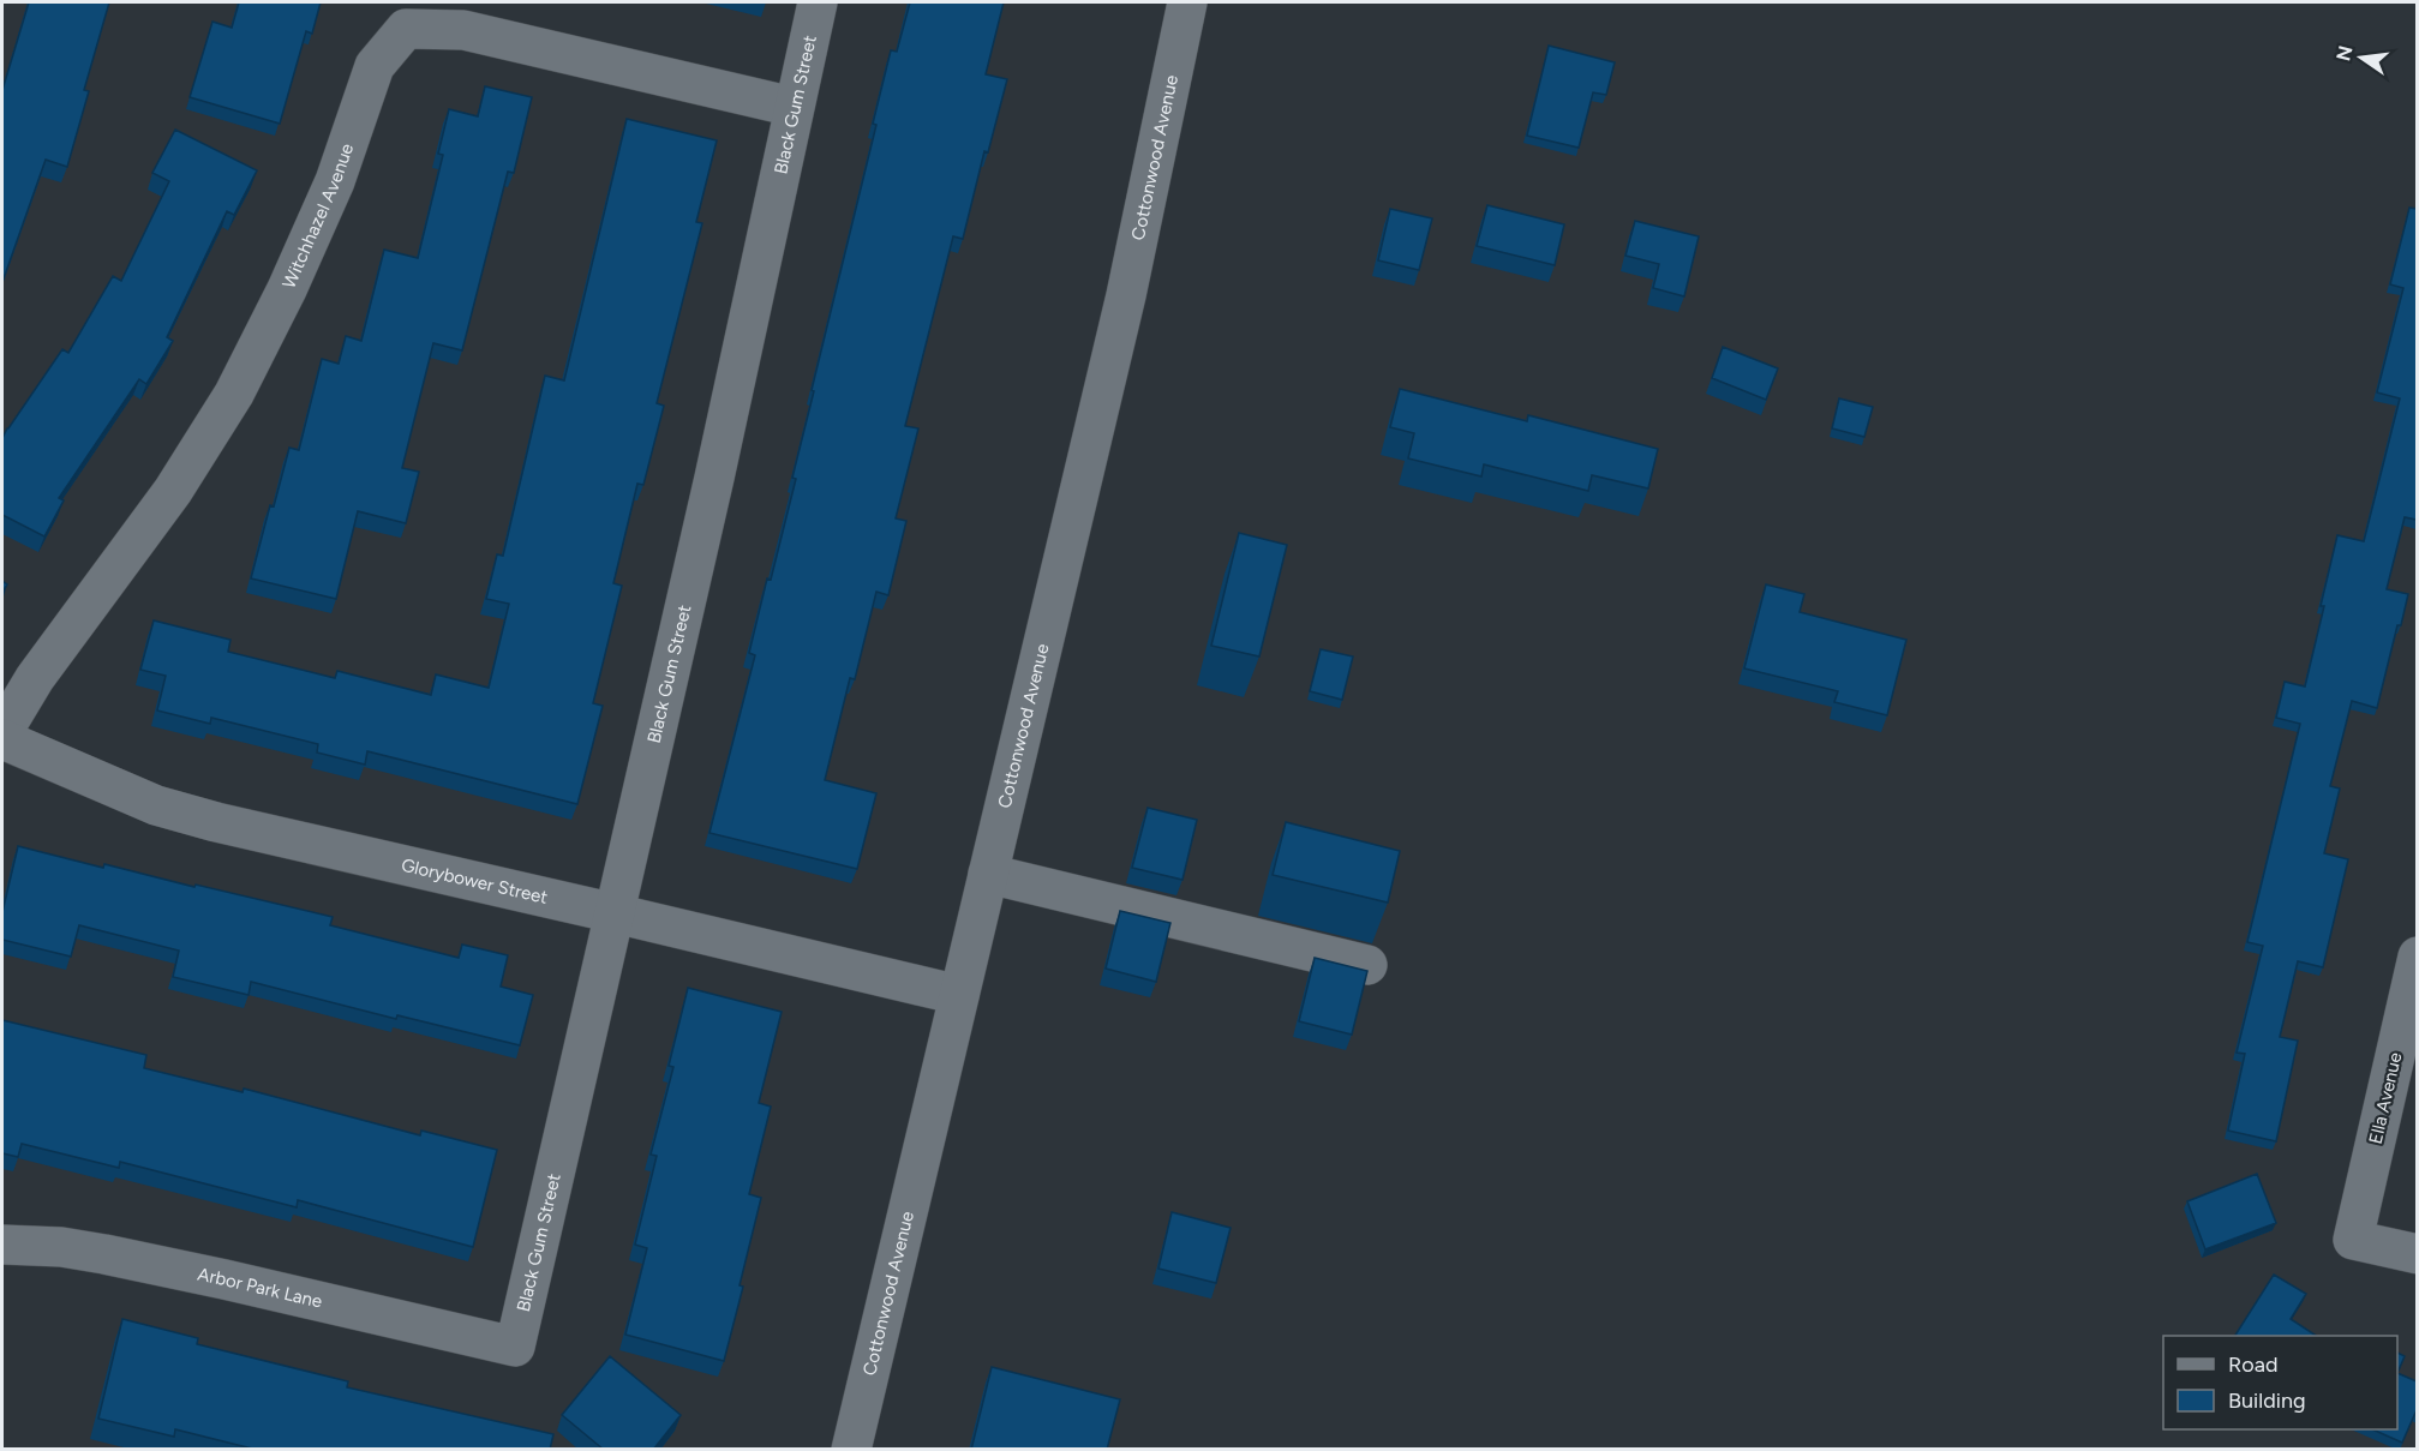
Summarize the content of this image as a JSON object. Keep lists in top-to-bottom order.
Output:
{
  "streets": {
    "street": [
      "Black Gum Street",
      "Cottonwood Avenue",
      "Witchhazel Avenue",
      "Glorybower Street",
      "Ella Avenue",
      "Arbor Park Lane"
    ]
  },
  "crossings": [
    ["Black Gum Street", "Witchhazel Avenue"],
    ["Black Gum Street", "Glorybower Street"],
    ["Black Gum Street", "Arbor Park Lane"],
    ["Cottonwood Avenue", "Glorybower Street"]
  ],
  "legend": ["Road", "Building"],
  "north": "left"
}
